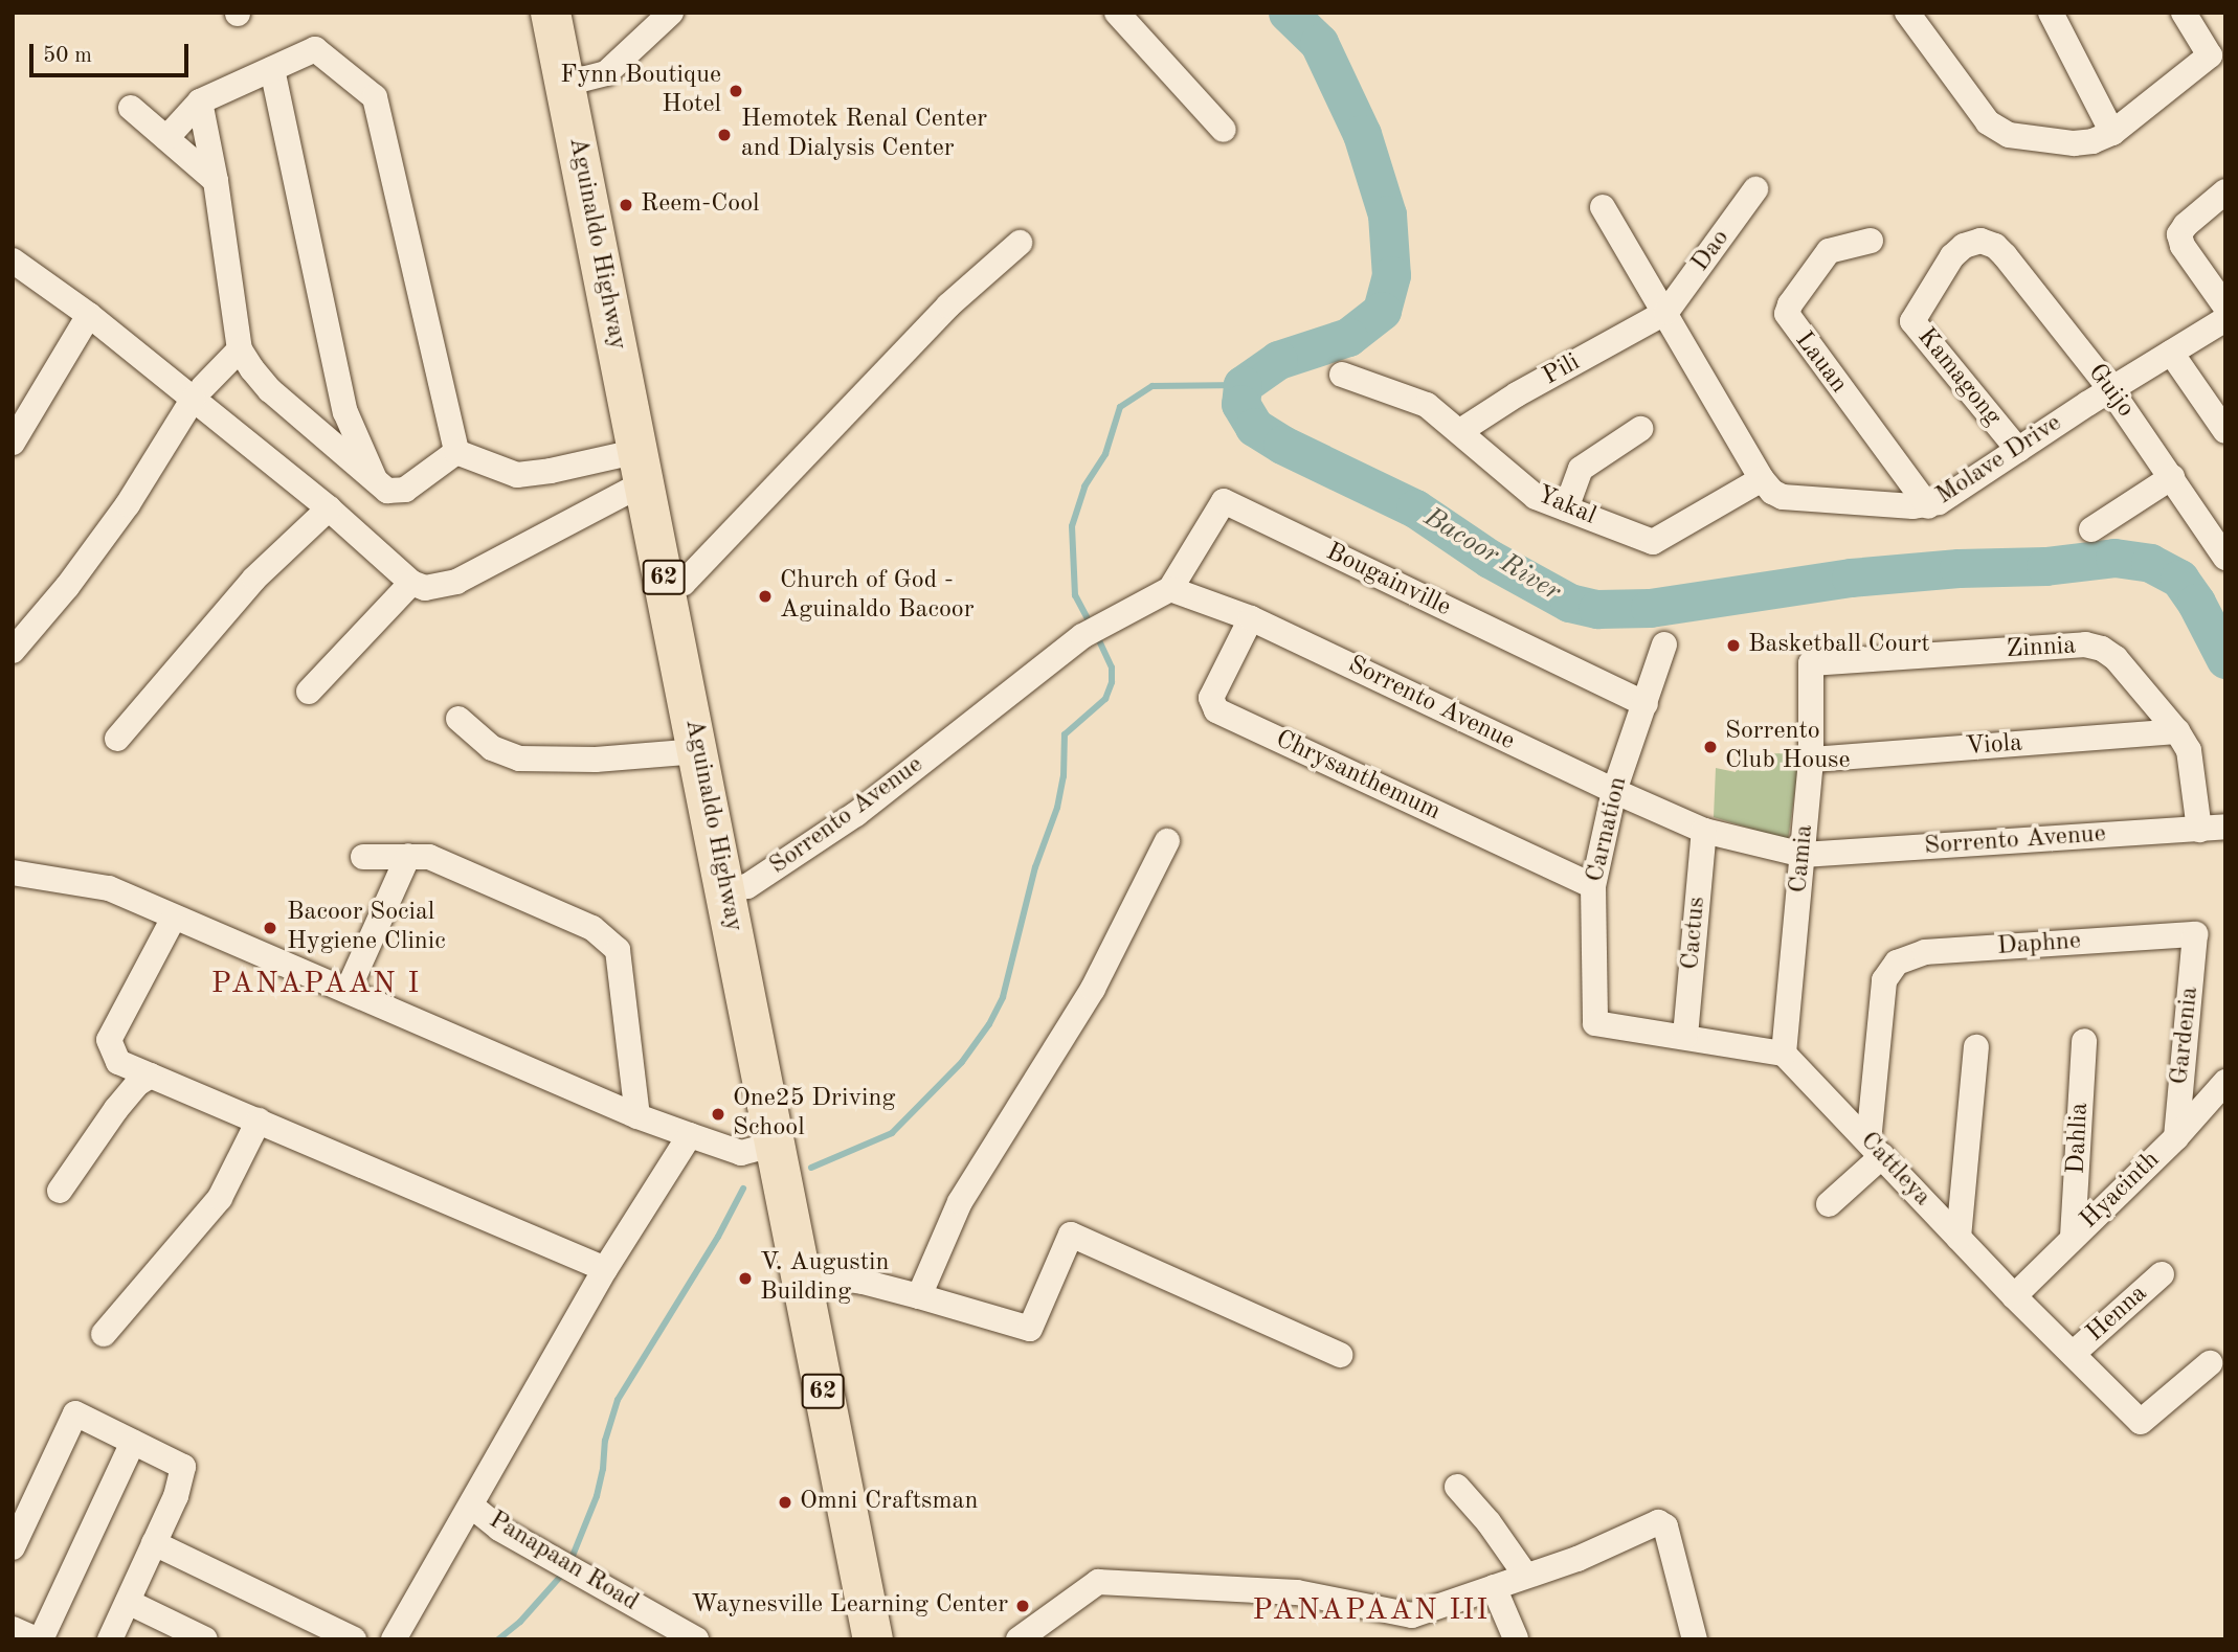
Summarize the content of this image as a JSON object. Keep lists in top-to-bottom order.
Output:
{
  "streets": {
    "highway": ["Aguinaldo Highway", "62"],
    "street": [
      "Dao",
      "Lauan",
      "Pili",
      "Kamagong",
      "Guijo",
      "Molave Drive",
      "Yakal",
      "Bougainville",
      "Zinnia",
      "Sorrento Avenue",
      "Viola",
      "Chrysanthemum",
      "Carnation",
      "Camia",
      "Cactus",
      "Daphne",
      "Gardenia",
      "Dahlia",
      "Cattleya",
      "Hyacinth",
      "Henna",
      "Panapaan Road"
    ]
  },
  "crossings": [
    ["Aguinaldo Highway", "Sorrento Avenue"],
    ["Dao", "Pili"],
    ["Dao", "Molave Drive"],
    ["Lauan", "Molave Drive"],
    ["Pili", "Molave Drive"],
    ["Pili", "Yakal"],
    ["Kamagong", "Guijo"],
    ["Kamagong", "Molave Drive"],
    ["Guijo", "Molave Drive"],
    ["Molave Drive", "Yakal"],
    ["Bougainville", "Sorrento Avenue"],
    ["Bougainville", "Carnation"],
    ["Zinnia", "Sorrento Avenue"],
    ["Zinnia", "Viola"],
    ["Zinnia", "Camia"],
    ["Sorrento Avenue", "Chrysanthemum"],
    ["Sorrento Avenue", "Carnation"],
    ["Sorrento Avenue", "Camia"],
    ["Sorrento Avenue", "Cactus"],
    ["Viola", "Camia"],
    ["Chrysanthemum", "Carnation"],
    ["Carnation", "Cactus"],
    ["Camia", "Cattleya"],
    ["Daphne", "Gardenia"],
    ["Daphne", "Cattleya"],
    ["Gardenia", "Hyacinth"],
    ["Dahlia", "Hyacinth"],
    ["Cattleya", "Hyacinth"],
    ["Cattleya", "Henna"]
  ],
  "districts": ["PANAPAAN I", "PANAPAAN III"],
  "water": ["Bacoor River"],
  "places": [
    "Fynn Boutique Hotel",
    "Hemotek Renal Center and Dialysis Center",
    "Reem-Cool",
    "Church of God - Aguinaldo Bacoor",
    "Basketball Court",
    "Sorrento Club House",
    "Bacoor Social Hygiene Clinic",
    "One25 Driving School",
    "V. Augustin Building",
    "Omni Craftsman",
    "Waynesville Learning Center"
  ],
  "scale_bar": "50 m"
}
